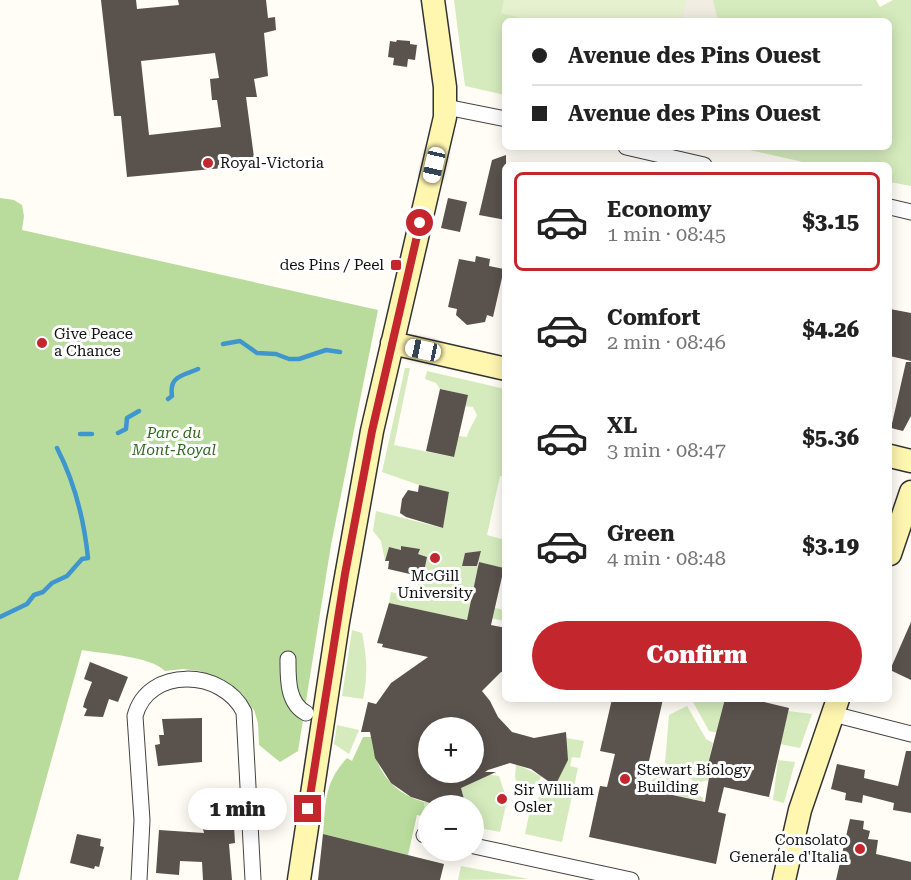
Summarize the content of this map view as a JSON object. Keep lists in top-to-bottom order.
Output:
{
  "parks": ["Parc du Mont-Royal"],
  "places": {
    "other": [
      "Royal-Victoria",
      "Give Peace a Chance",
      "McGill University",
      "Stewart Biology Building",
      "Sir William Osler",
      "Consolato Generale d'Italia"
    ],
    "transit": ["des Pins / Peel"]
  },
  "page": {
    "banner": ["Avenue des Pins Ouest", "Avenue des Pins Ouest"],
    "list": [
      {
        "name": "Economy",
        "note": "1 min · 08:45",
        "value": "$3.15"
      },
      {
        "name": "Comfort",
        "note": "2 min · 08:46",
        "value": "$4.26"
      },
      {
        "name": "XL",
        "note": "3 min · 08:47",
        "value": "$5.36"
      },
      {
        "name": "Green",
        "note": "4 min · 08:48",
        "value": "$3.19"
      }
    ],
    "buttons": "Confirm",
    "map_buttons": ["+", "−"],
    "bubble": "1 min"
  }
}
